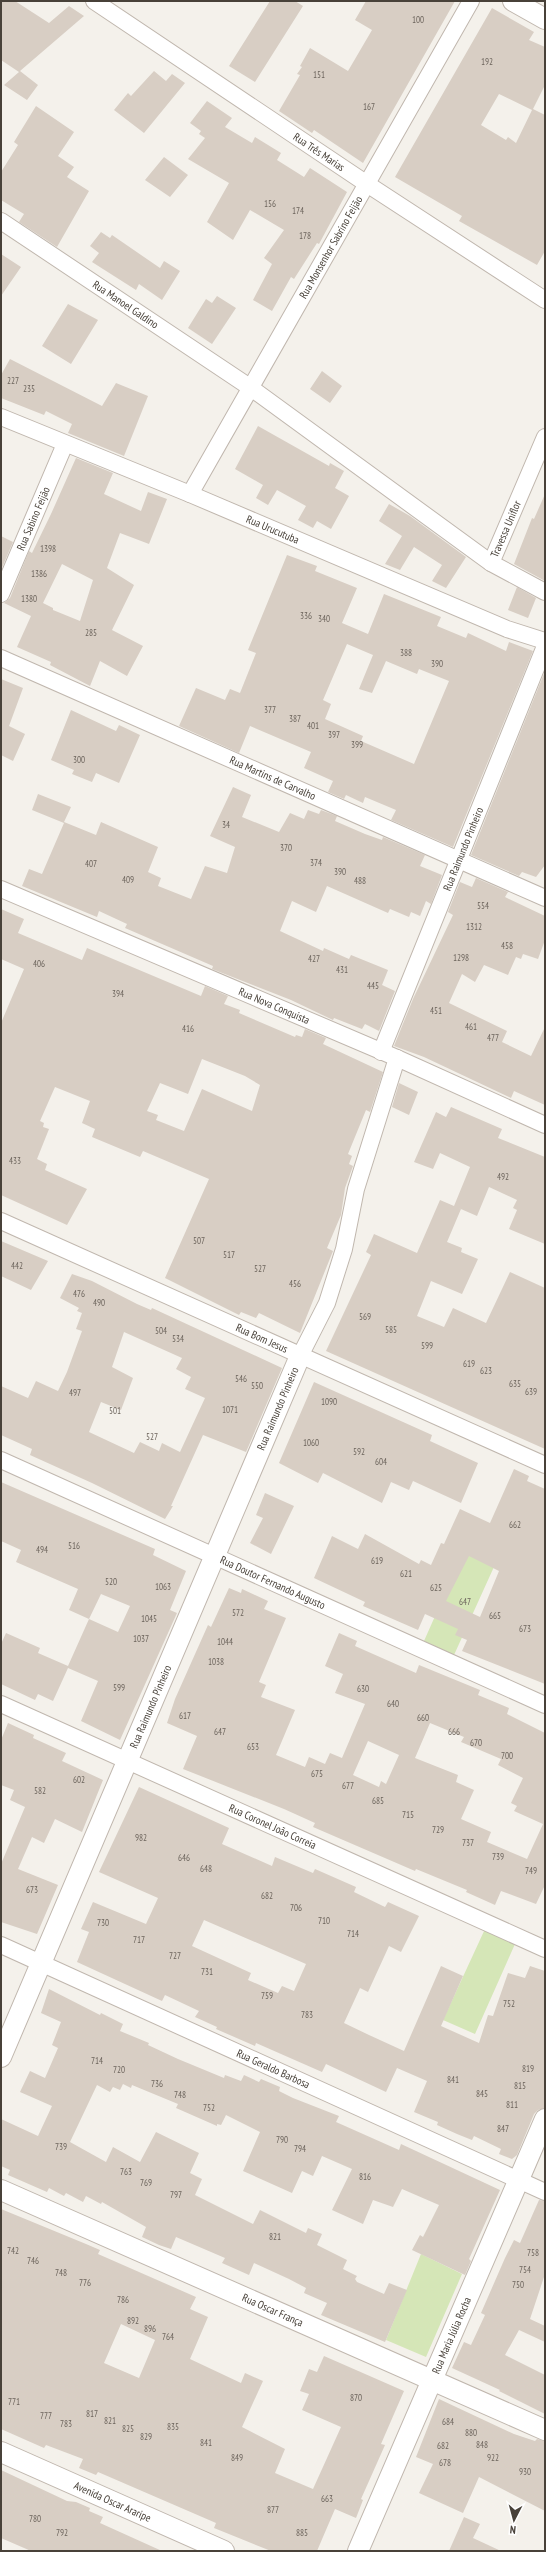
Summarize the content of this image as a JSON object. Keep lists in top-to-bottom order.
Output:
{
  "streets": {
    "street": [
      "Rua Três Marias",
      "Rua Monsenhor Sabrino Feijão",
      "Rua Manoel Galdino",
      "Rua Sabino Feijão",
      "Travessa Uniflor",
      "Rua Urucutuba",
      "Rua Martins de Carvalho",
      "Rua Raimundo Pinheiro",
      "Rua Nova Conquista",
      "Rua Bom Jesus",
      "Rua Doutor Fernando Augusto",
      "Rua Coronel João Correia",
      "Rua Geraldo Barbosa",
      "Rua Oscar França",
      "Rua Maria Júlia Rocha",
      "Avenida Oscar Araripe"
    ]
  },
  "crossings": [
    ["Rua Três Marias", "Rua Monsenhor Sabrino Feijão"],
    ["Rua Monsenhor Sabrino Feijão", "Rua Manoel Galdino"],
    ["Rua Monsenhor Sabrino Feijão", "Rua Urucutuba"],
    ["Rua Manoel Galdino", "Travessa Uniflor"],
    ["Rua Sabino Feijão", "Rua Urucutuba"],
    ["Rua Martins de Carvalho", "Rua Raimundo Pinheiro"],
    ["Rua Raimundo Pinheiro", "Rua Nova Conquista"],
    ["Rua Raimundo Pinheiro", "Rua Bom Jesus"],
    ["Rua Raimundo Pinheiro", "Rua Doutor Fernando Augusto"],
    ["Rua Raimundo Pinheiro", "Rua Coronel João Correia"],
    ["Rua Raimundo Pinheiro", "Rua Geraldo Barbosa"],
    ["Rua Geraldo Barbosa", "Rua Maria Júlia Rocha"],
    ["Rua Oscar França", "Rua Maria Júlia Rocha"]
  ],
  "house_numbers": [
    "100",
    "192",
    "151",
    "167",
    "156",
    "174",
    "178",
    "227",
    "235",
    "1398",
    "1386",
    "1380",
    "336",
    "340",
    "285",
    "388",
    "390",
    "377",
    "387",
    "401",
    "397",
    "399",
    "300",
    "34",
    "370",
    "374",
    "407",
    "390",
    "409",
    "488",
    "554",
    "1312",
    "458",
    "1298",
    "427",
    "406",
    "431",
    "445",
    "394",
    "451",
    "461",
    "416",
    "477",
    "433",
    "492",
    "507",
    "517",
    "442",
    "527",
    "456",
    "476",
    "490",
    "569",
    "585",
    "504",
    "534",
    "599",
    "619",
    "623",
    "546",
    "635",
    "550",
    "639",
    "497",
    "1090",
    "1071",
    "501",
    "527",
    "1060",
    "592",
    "604",
    "662",
    "516",
    "494",
    "619",
    "621",
    "520",
    "1063",
    "625",
    "647",
    "572",
    "665",
    "1045",
    "673",
    "1037",
    "1044",
    "1038",
    "599",
    "630",
    "640",
    "617",
    "660",
    "647",
    "666",
    "670",
    "653",
    "700",
    "675",
    "602",
    "677",
    "582",
    "685",
    "715",
    "729",
    "982",
    "737",
    "739",
    "646",
    "648",
    "749",
    "673",
    "682",
    "706",
    "710",
    "730",
    "714",
    "717",
    "727",
    "731",
    "759",
    "752",
    "783",
    "714",
    "819",
    "720",
    "841",
    "736",
    "815",
    "845",
    "748",
    "811",
    "752",
    "847",
    "790",
    "739",
    "794",
    "763",
    "816",
    "769",
    "797",
    "821",
    "742",
    "758",
    "746",
    "754",
    "748",
    "776",
    "750",
    "786",
    "892",
    "896",
    "764",
    "870",
    "771",
    "817",
    "777",
    "821",
    "684",
    "783",
    "835",
    "825",
    "880",
    "829",
    "841",
    "848",
    "682",
    "849",
    "922",
    "678",
    "930",
    "663",
    "877",
    "780",
    "792",
    "885"
  ],
  "north": "bottom"
}
